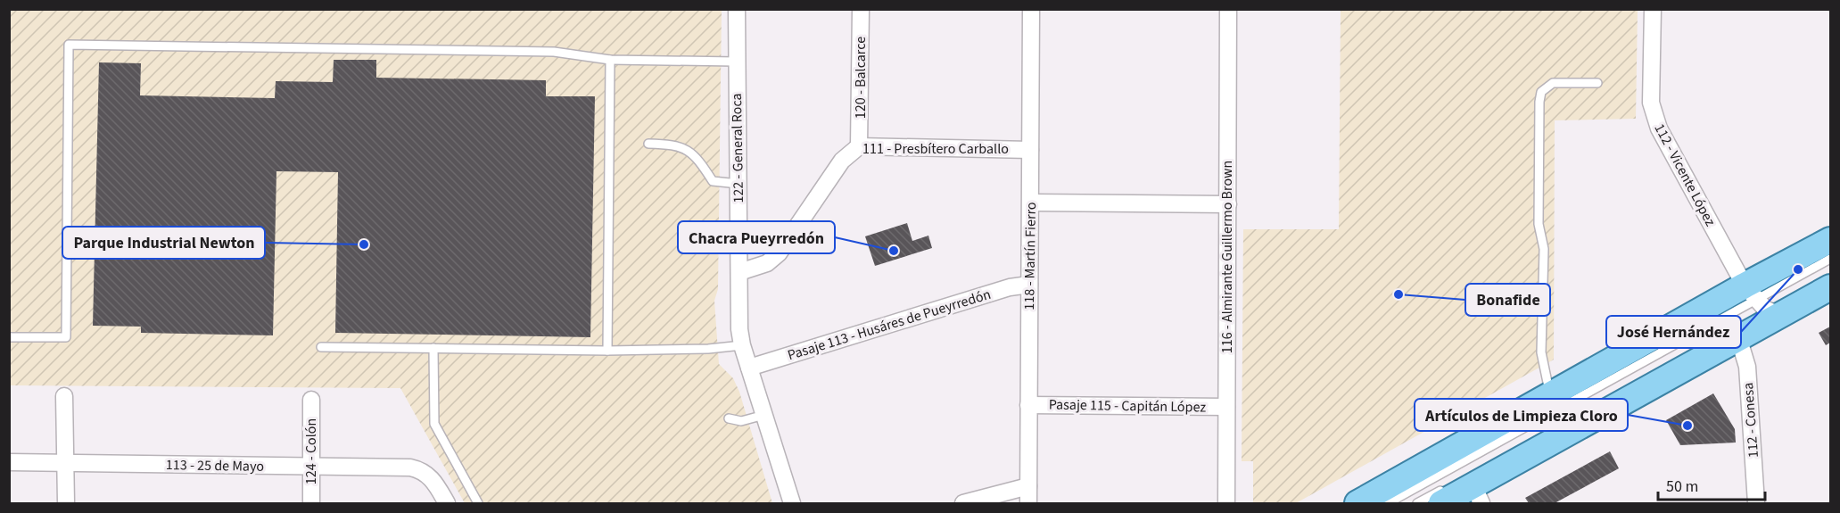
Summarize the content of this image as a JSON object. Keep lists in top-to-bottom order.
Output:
{
  "streets": {
    "street": [
      "120 - Balcarce",
      "122 - General Roca",
      "111 - Presbítero Carballo",
      "112 - Vicente López",
      "118 - Martín Fierro",
      "116 - Almirante Guillermo Brown",
      "Pasaje 113 - Husáres de Pueyrredón",
      "Pasaje 115 - Capitán López",
      "112 - Conesa",
      "124 - Colón",
      "113 - 25 de Mayo"
    ]
  },
  "crossings": [
    ["120 - Balcarce", "111 - Presbítero Carballo"],
    ["122 - General Roca", "111 - Presbítero Carballo"],
    ["122 - General Roca", "Pasaje 113 - Husáres de Pueyrredón"],
    ["111 - Presbítero Carballo", "118 - Martín Fierro"],
    ["118 - Martín Fierro", "Pasaje 113 - Husáres de Pueyrredón"],
    ["118 - Martín Fierro", "Pasaje 115 - Capitán López"],
    ["116 - Almirante Guillermo Brown", "Pasaje 115 - Capitán López"],
    ["124 - Colón", "113 - 25 de Mayo"]
  ],
  "places": [
    "Parque Industrial Newton",
    "Chacra Pueyrredón",
    "José Hernández",
    "Bonafide",
    "Artículos de Limpieza Cloro"
  ],
  "scale_bar": "50 m"
}
